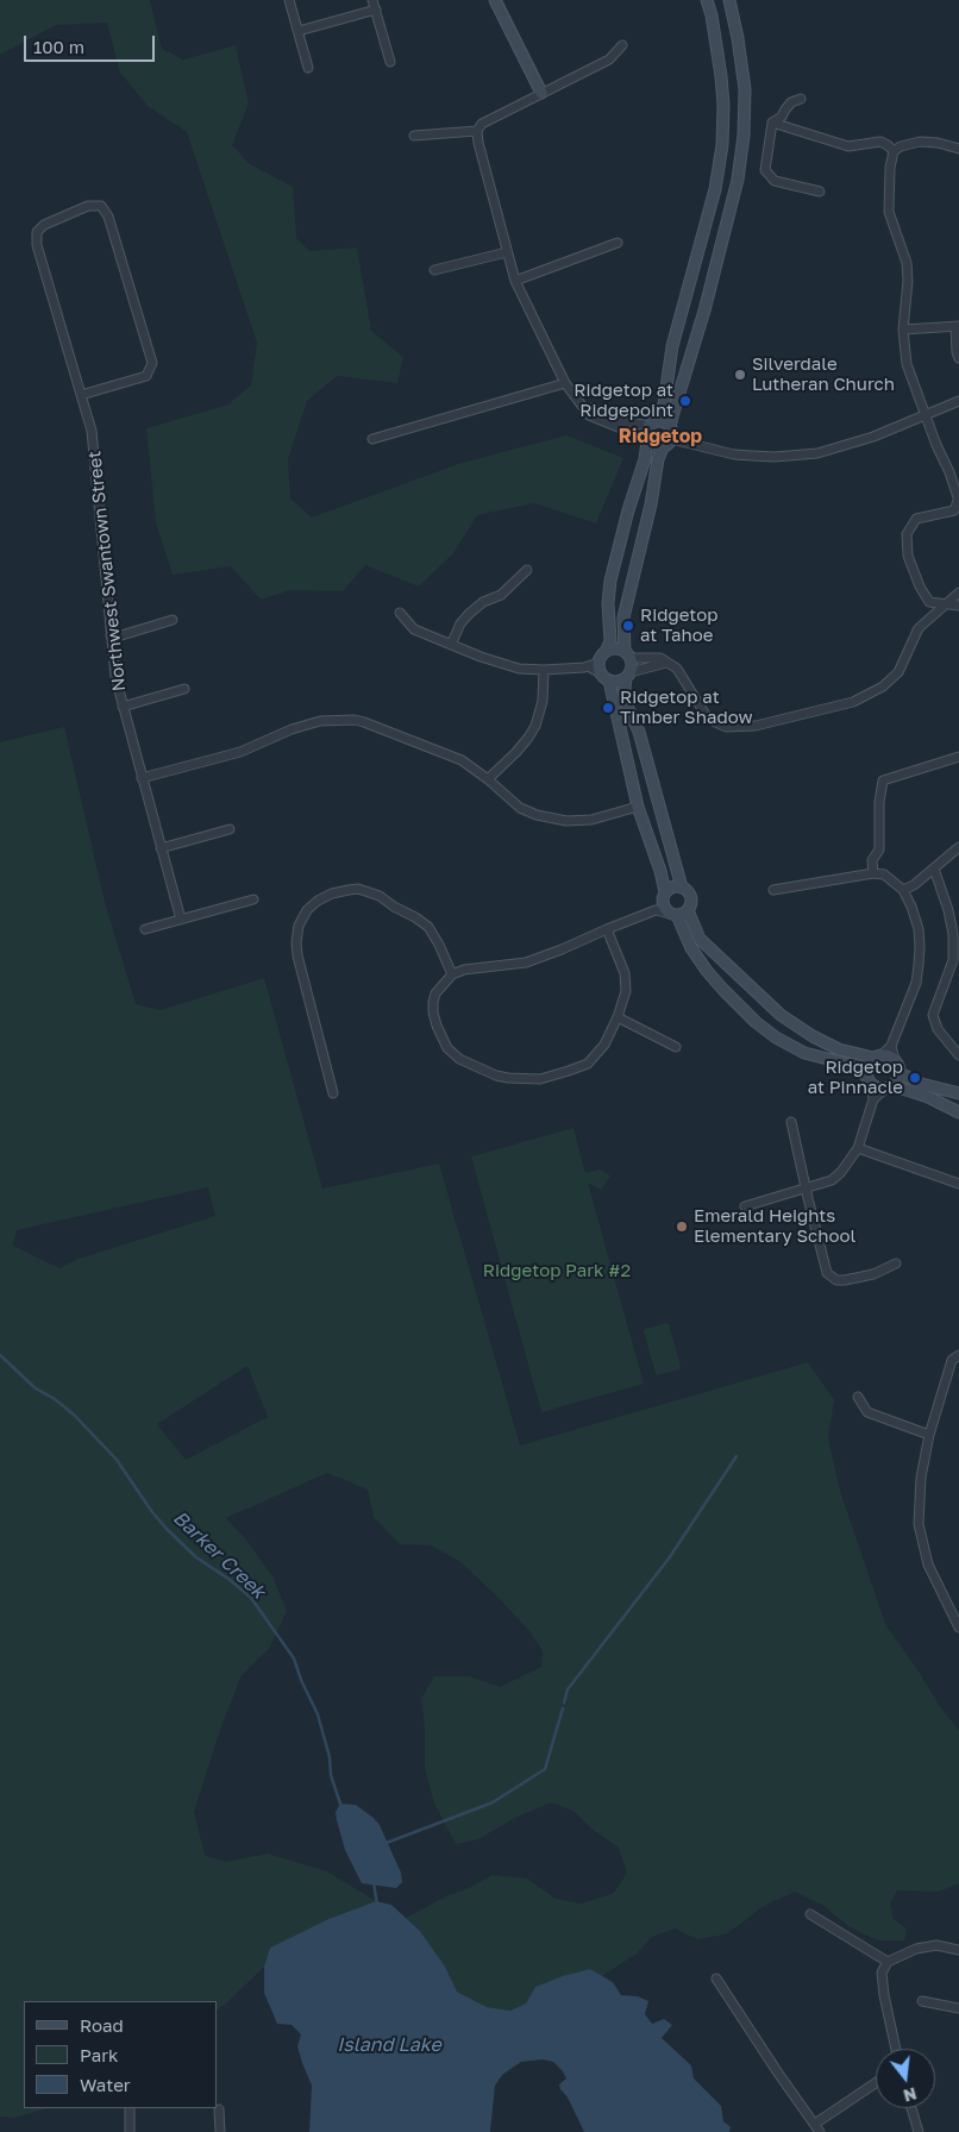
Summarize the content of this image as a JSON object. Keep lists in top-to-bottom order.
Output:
{
  "streets": {
    "street": ["Northwest Swantown Street"]
  },
  "districts": ["Ridgetop"],
  "water": ["Barker Creek", "Island Lake"],
  "parks": ["Ridgetop Park #2"],
  "places": [
    "Silverdale Lutheran Church",
    "Ridgetop at Ridgepoint",
    "Ridgetop at Tahoe",
    "Ridgetop at Timber Shadow",
    "Ridgetop at Pinnacle",
    "Emerald Heights Elementary School"
  ],
  "legend": ["Road", "Park", "Water"],
  "scale_bar": "100 m",
  "north": "bottom"
}
